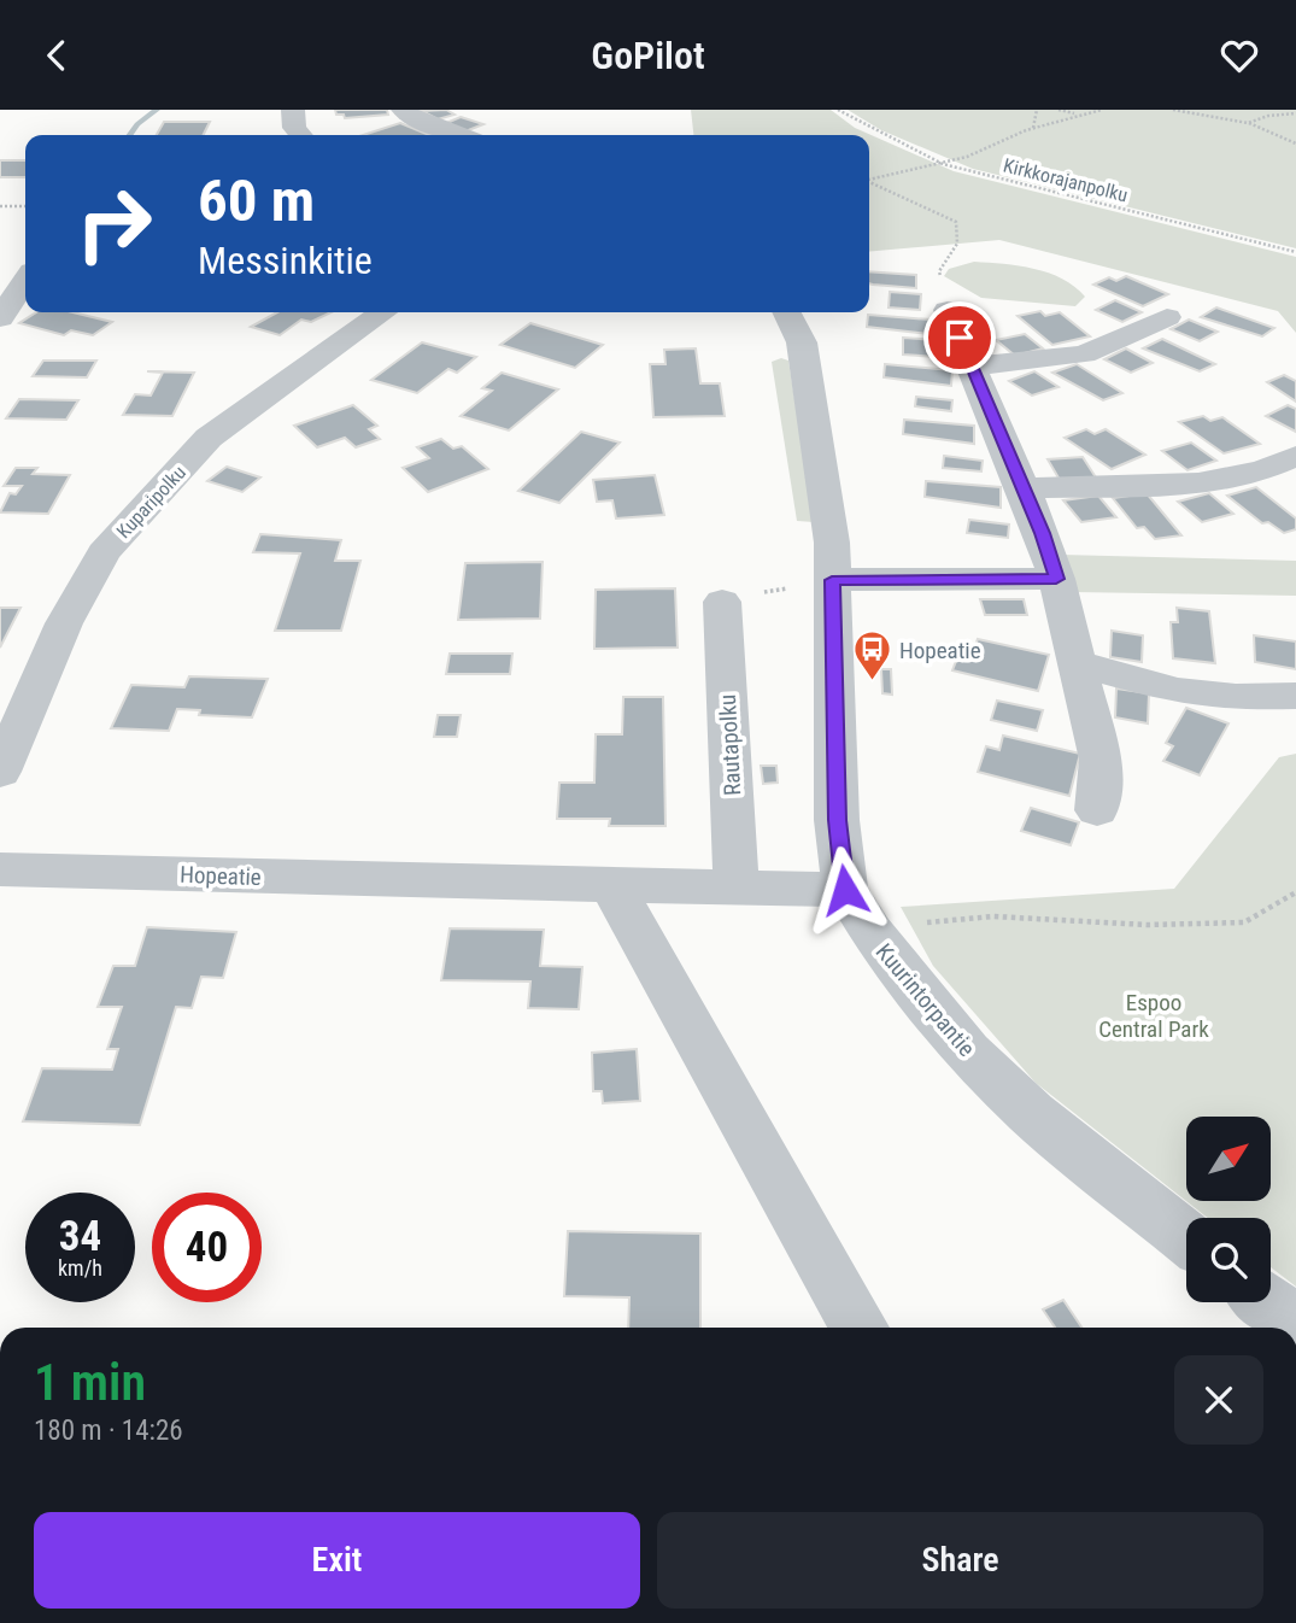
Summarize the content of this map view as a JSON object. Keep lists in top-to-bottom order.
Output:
{
  "streets": {
    "street": [
      "Kuparipolku",
      "Rautapolku",
      "Hopeatie",
      "Kuurintorpantie"
    ],
    "path": ["Kirkkorajanpolku"]
  },
  "crossings": [
    ["Rautapolku", "Hopeatie"],
    ["Hopeatie", "Kuurintorpantie"]
  ],
  "parks": ["Espoo Central Park"],
  "places": {
    "bus stop": ["Hopeatie"]
  },
  "north": "top right",
  "page": {
    "header": "GoPilot",
    "turn": ["60 m", "Messinkitie"],
    "speed": "34 km/h",
    "limit": "40",
    "heading": ["1 min", "180 m · 14:26"],
    "buttons": ["Exit", "Share"]
  }
}
